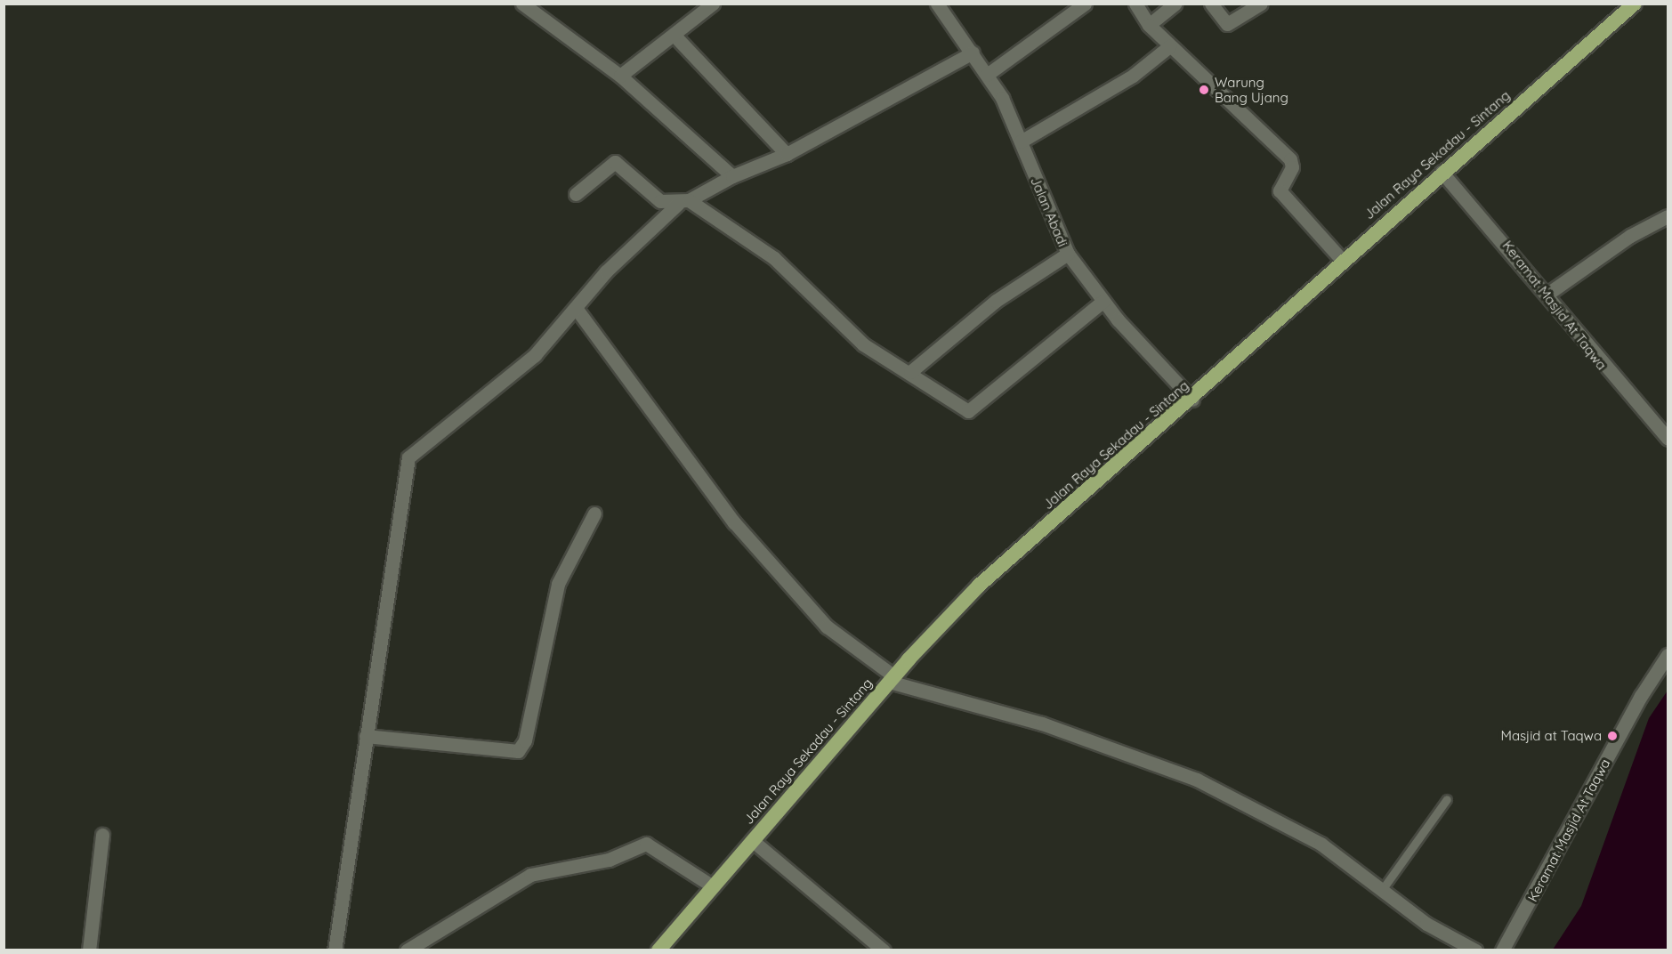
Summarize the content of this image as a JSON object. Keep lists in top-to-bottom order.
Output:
{
  "streets": {
    "highway": ["Jalan Raya Sekadau - Sintang"],
    "street": ["Jalan Abadi", "Keramat Masjid At Taqwa"]
  },
  "crossings": [
    ["Jalan Raya Sekadau - Sintang", "Jalan Abadi"],
    ["Jalan Raya Sekadau - Sintang", "Keramat Masjid At Taqwa"]
  ],
  "places": ["Warung Bang Ujang", "Masjid at Taqwa"]
}
